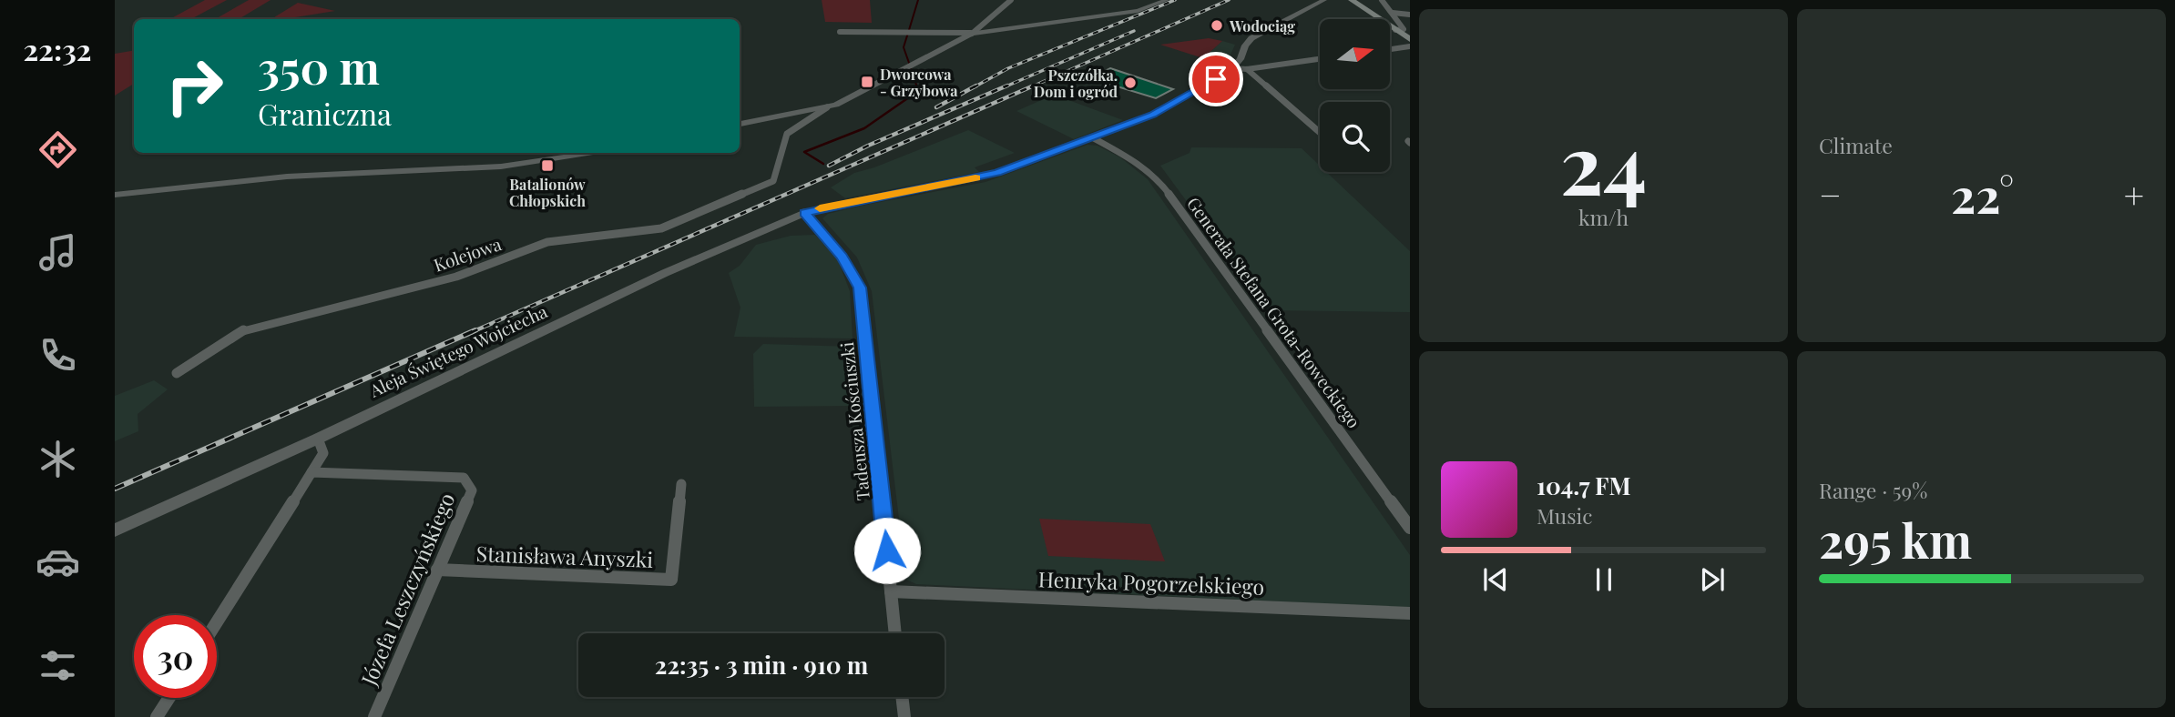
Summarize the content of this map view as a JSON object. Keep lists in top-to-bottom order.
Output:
{
  "streets": {
    "street": [
      "Kolejowa",
      "Generała Stefana Grota-Roweckiego",
      "Aleja Świętego Wojciecha",
      "Tadeusza Kościuszki",
      "Stanisława Anyszki",
      "Henryka Pogorzelskiego",
      "Józefa Leszczyńskiego"
    ]
  },
  "crossings": [
    ["Generała Stefana Grota-Roweckiego", "Aleja Świętego Wojciecha"],
    ["Aleja Świętego Wojciecha", "Tadeusza Kościuszki"],
    ["Tadeusza Kościuszki", "Henryka Pogorzelskiego"],
    ["Stanisława Anyszki", "Józefa Leszczyńskiego"]
  ],
  "places": {
    "other": ["Wodociąg", "Pszczółka. Dom i ogród"],
    "transit": ["Dworcowa - Grzybowa", "Batalionów Chłopskich"]
  },
  "north": "right",
  "page": {
    "tabs": "22:32",
    "tile": [
      ["24", "km/h"],
      "Climate",
      ["Range · 59%", "295 km"]
    ],
    "turn": ["350 m", "Graniczna"],
    "heat": ["−", "22°", "+"],
    "song": ["104.7 FM", "Music"],
    "limit": "30",
    "trip": "22:35 · 3 min · 910 m"
  }
}
